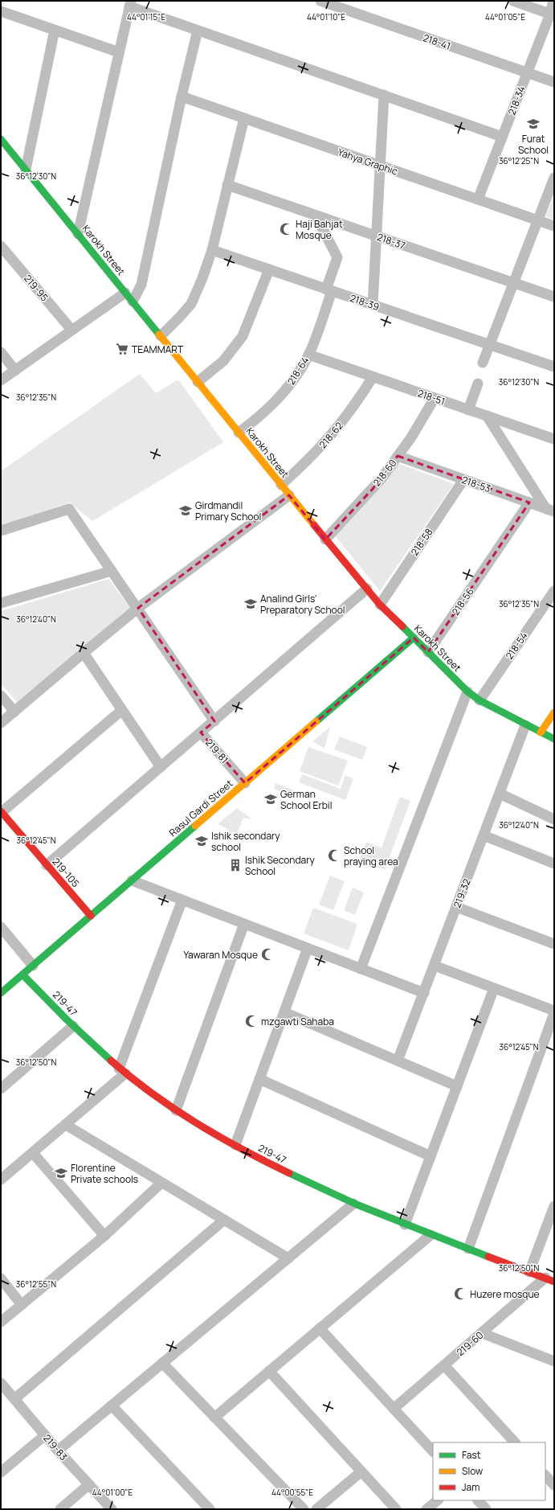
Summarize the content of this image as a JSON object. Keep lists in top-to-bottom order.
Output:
{
  "streets": {
    "street": [
      "218-41",
      "218-34",
      "Yahya Graphic",
      "218-37",
      "Karokh Street",
      "219-95",
      "218-39",
      "218-64",
      "218-51",
      "218-62",
      "218-60",
      "218-53",
      "218-58",
      "218-56",
      "218-54",
      "219-81",
      "Rasul Gardi Street",
      "219-105",
      "219-32",
      "219-47",
      "219-60",
      "219-83"
    ]
  },
  "crossings": [
    ["218-41", "218-34"],
    ["218-34", "Yahya Graphic"],
    ["218-37", "218-64"],
    ["Karokh Street", "218-64"],
    ["Karokh Street", "218-62"],
    ["Karokh Street", "218-60"],
    ["Karokh Street", "218-58"],
    ["Karokh Street", "218-56"],
    ["Karokh Street", "218-54"],
    ["Karokh Street", "Rasul Gardi Street"],
    ["Karokh Street", "219-32"],
    ["218-39", "218-64"],
    ["218-64", "218-51"],
    ["218-51", "218-62"],
    ["218-51", "218-60"],
    ["218-60", "218-53"],
    ["218-53", "218-58"],
    ["218-53", "218-56"],
    ["219-81", "Rasul Gardi Street"],
    ["Rasul Gardi Street", "219-105"],
    ["Rasul Gardi Street", "219-47"],
    ["219-47", "219-60"]
  ],
  "places": {
    "school or university": [
      "Furat School",
      "Girdmandil Primary School",
      "Analind Girls' Preparatory School",
      "German School Erbil",
      "Ishik secondary school",
      "Florentine Private schools"
    ],
    "mosque": [
      "Haji Bahjat Mosque",
      "School praying area",
      "Yawaran Mosque",
      "mzgawti Sahaba",
      "Huzere mosque"
    ],
    "supermarket": ["TEAMMART"],
    "building": ["Ishik Secondary School"]
  },
  "legend": ["Fast", "Slow", "Jam"],
  "coordinates": [
    "44°01'15\"E",
    "44°01'10\"E",
    "44°01'05\"E",
    "36°12'25\"N",
    "36°12'30\"N",
    "36°12'35\"N",
    "36°12'40\"N",
    "36°12'45\"N",
    "36°12'50\"N",
    "36°12'55\"N",
    "44°01'00\"E",
    "44°00'55\"E"
  ]
}
